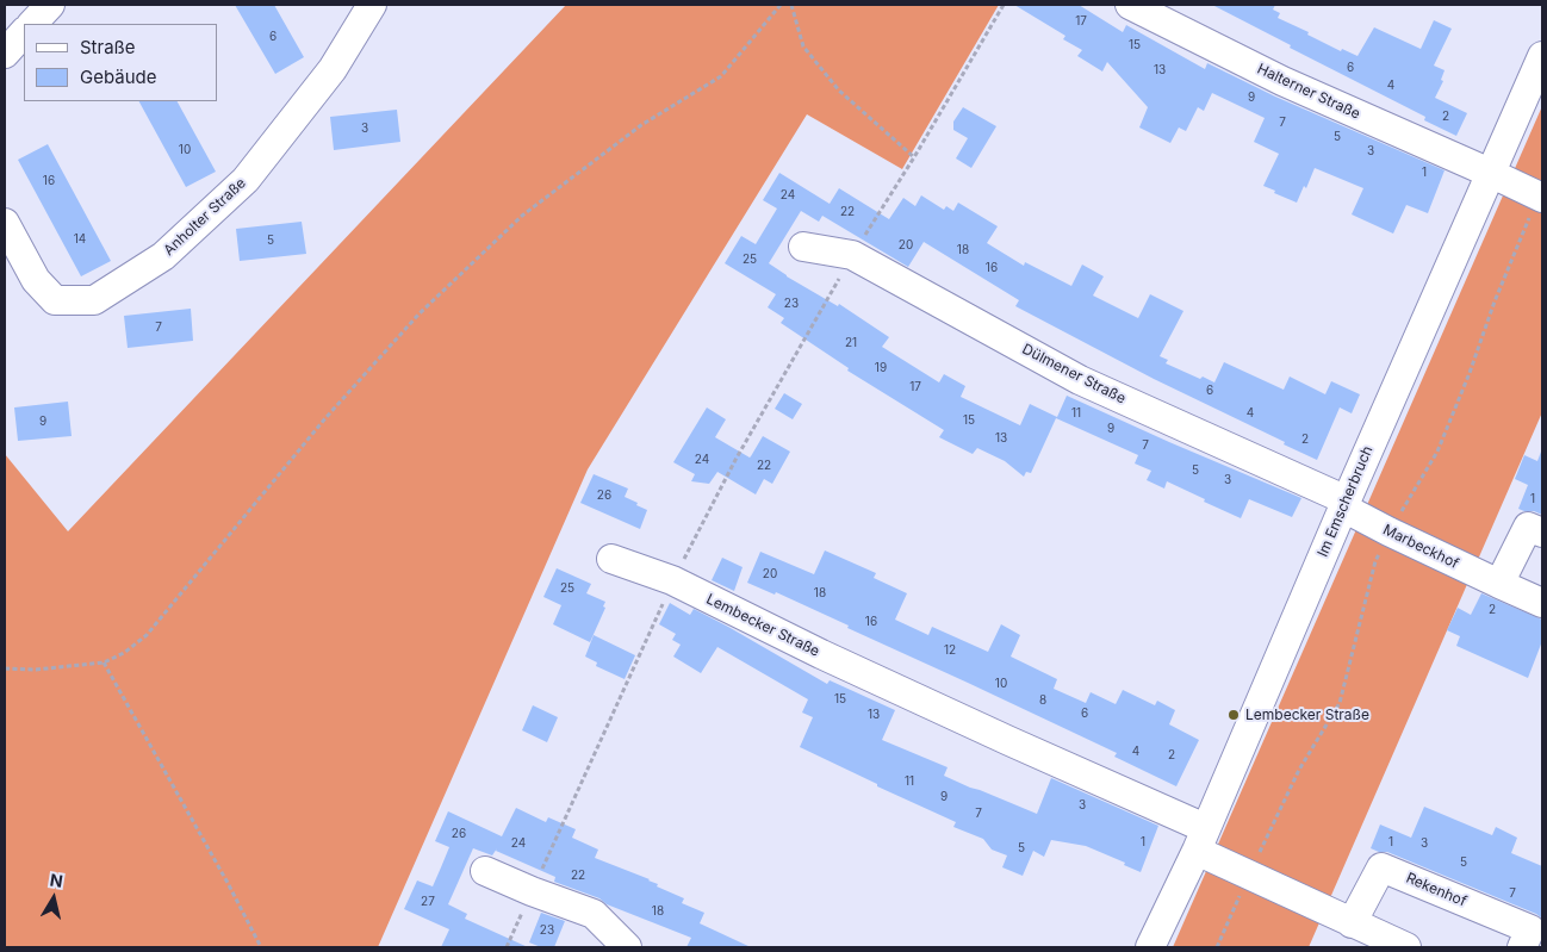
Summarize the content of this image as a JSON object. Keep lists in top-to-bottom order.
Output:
{
  "streets": {
    "street": [
      "Halterner Straße",
      "Anholter Straße",
      "Dülmener Straße",
      "Im Emscherbruch",
      "Marbeckhof",
      "Lembecker Straße",
      "Rekenhof"
    ]
  },
  "crossings": [
    ["Halterner Straße", "Im Emscherbruch"],
    ["Dülmener Straße", "Im Emscherbruch"],
    ["Dülmener Straße", "Marbeckhof"],
    ["Im Emscherbruch", "Marbeckhof"],
    ["Im Emscherbruch", "Lembecker Straße"]
  ],
  "places": ["Lembecker Straße"],
  "house_numbers": [
    "17",
    "6",
    "15",
    "6",
    "13",
    "4",
    "9",
    "2",
    "7",
    "3",
    "5",
    "10",
    "3",
    "1",
    "16",
    "24",
    "22",
    "14",
    "5",
    "20",
    "18",
    "25",
    "16",
    "23",
    "7",
    "21",
    "19",
    "17",
    "6",
    "11",
    "4",
    "15",
    "9",
    "9",
    "13",
    "2",
    "7",
    "24",
    "22",
    "5",
    "3",
    "26",
    "1",
    "20",
    "25",
    "18",
    "2",
    "16",
    "12",
    "10",
    "15",
    "8",
    "6",
    "13",
    "4",
    "2",
    "11",
    "9",
    "3",
    "7",
    "26",
    "1",
    "1",
    "24",
    "3",
    "5",
    "5",
    "22",
    "7",
    "27",
    "18",
    "23"
  ],
  "legend": ["Straße", "Gebäude"],
  "north": "top"
}
